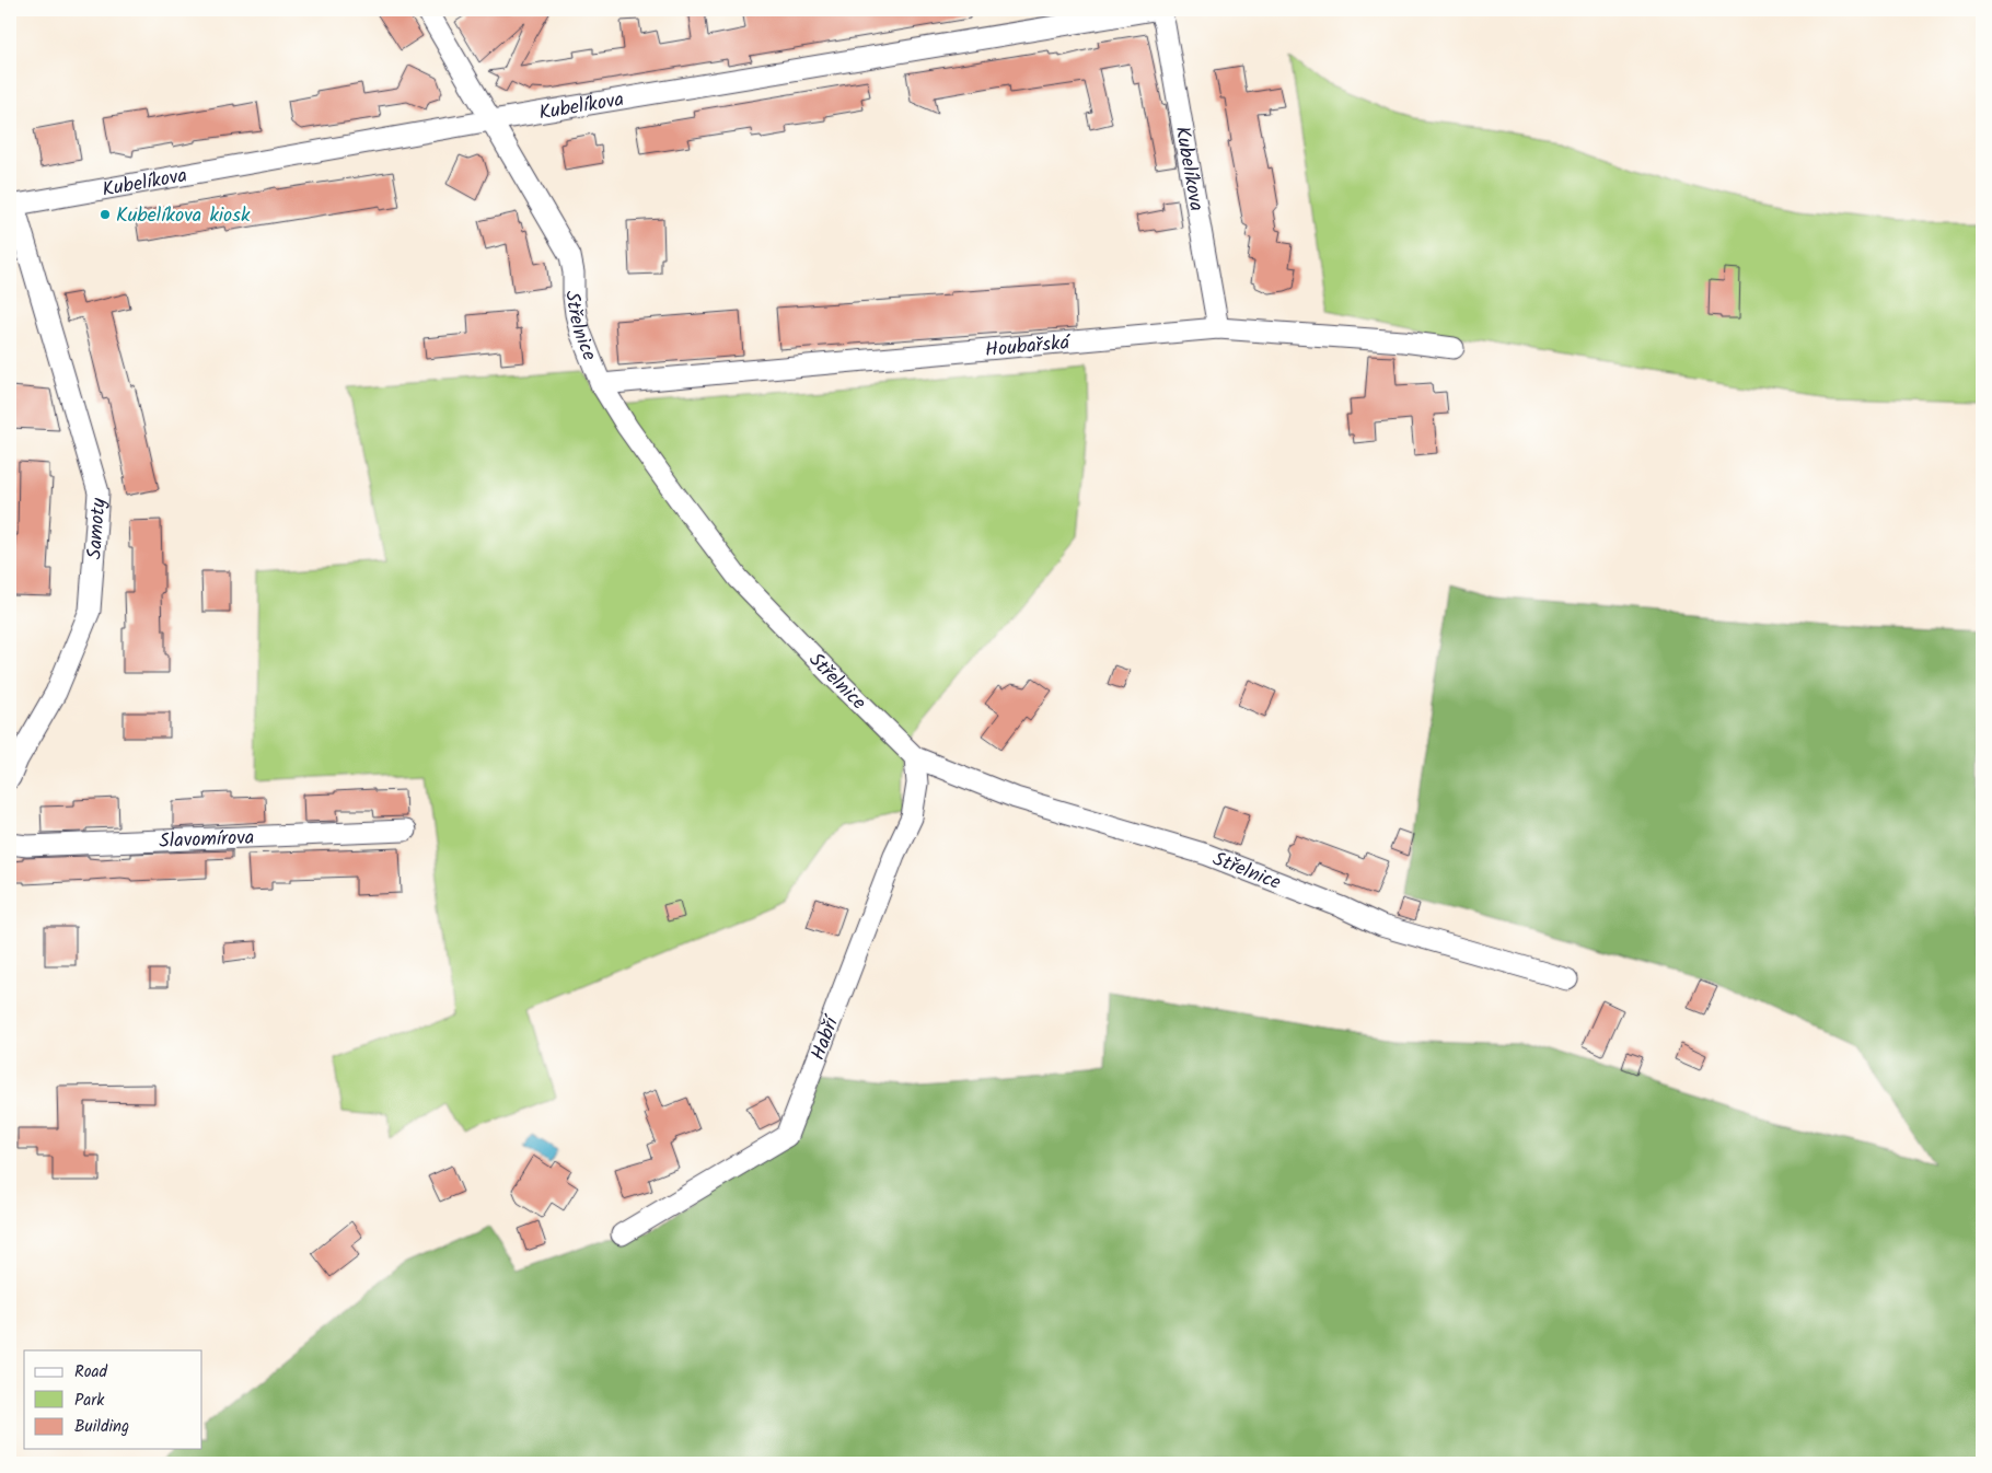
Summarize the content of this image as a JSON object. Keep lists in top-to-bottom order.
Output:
{
  "streets": {
    "street": [
      "Kubelíkova",
      "Střelnice",
      "Houbařská",
      "Samoty",
      "Slavomírova",
      "Habří"
    ]
  },
  "crossings": [
    ["Kubelíkova", "Střelnice"],
    ["Kubelíkova", "Houbařská"],
    ["Kubelíkova", "Samoty"],
    ["Střelnice", "Houbařská"],
    ["Střelnice", "Habří"]
  ],
  "places": ["Kubelíkova kiosk"],
  "legend": ["Road", "Park", "Building"]
}
